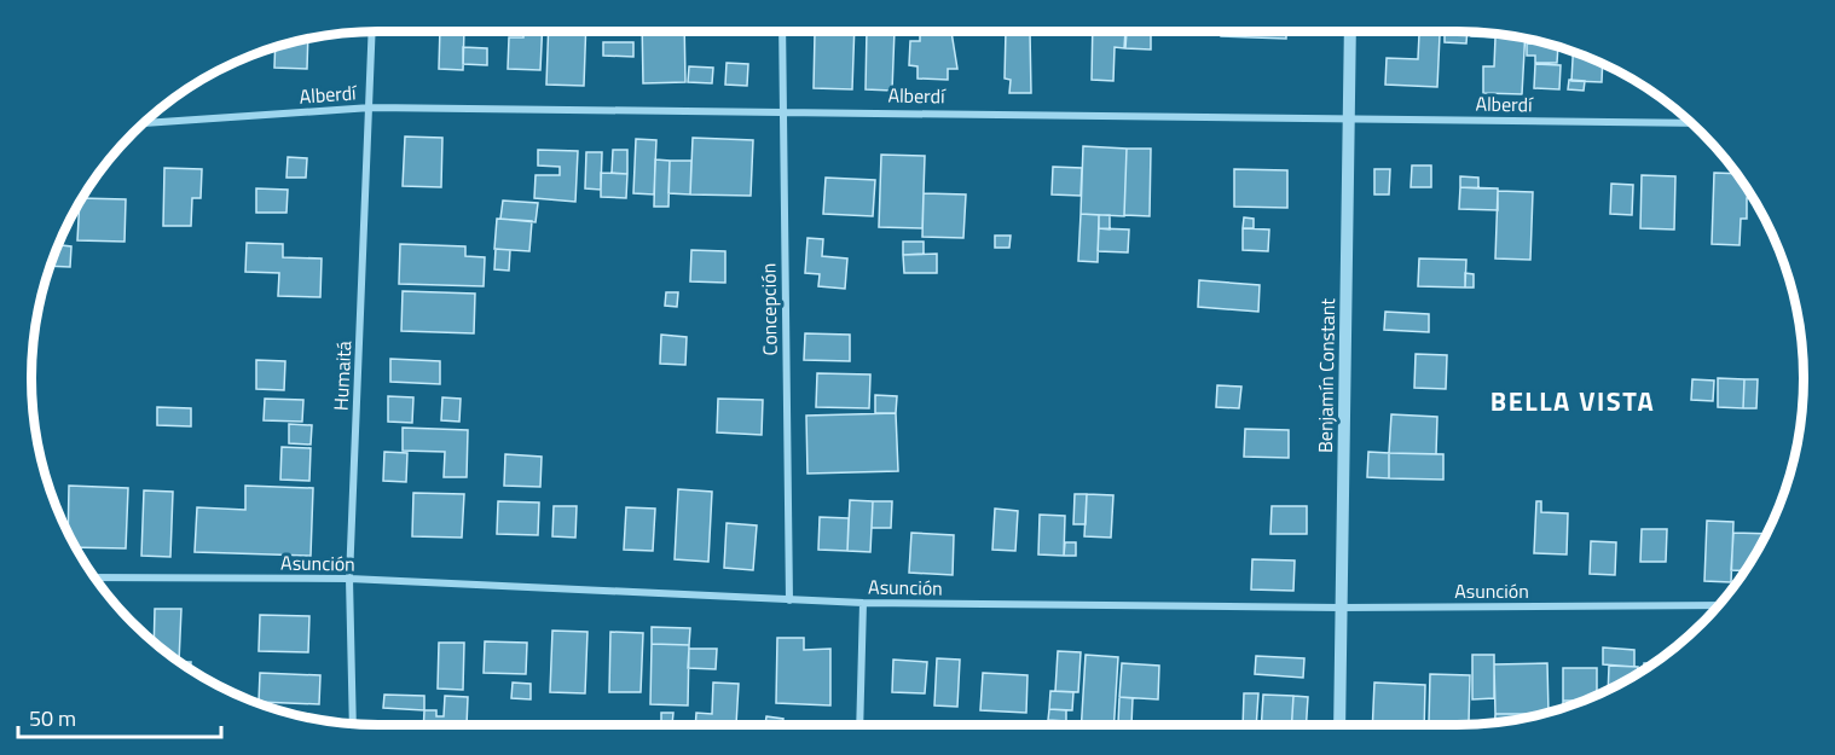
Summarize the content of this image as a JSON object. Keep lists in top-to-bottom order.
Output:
{
  "streets": {
    "street": [
      "Alberdí",
      "Concepción",
      "Humaitá",
      "Benjamín Constant",
      "Asunción"
    ]
  },
  "crossings": [
    ["Alberdí", "Concepción"],
    ["Alberdí", "Humaitá"],
    ["Alberdí", "Benjamín Constant"],
    ["Concepción", "Asunción"],
    ["Humaitá", "Asunción"],
    ["Benjamín Constant", "Asunción"]
  ],
  "districts": ["BELLA VISTA"],
  "scale_bar": "50 m"
}
